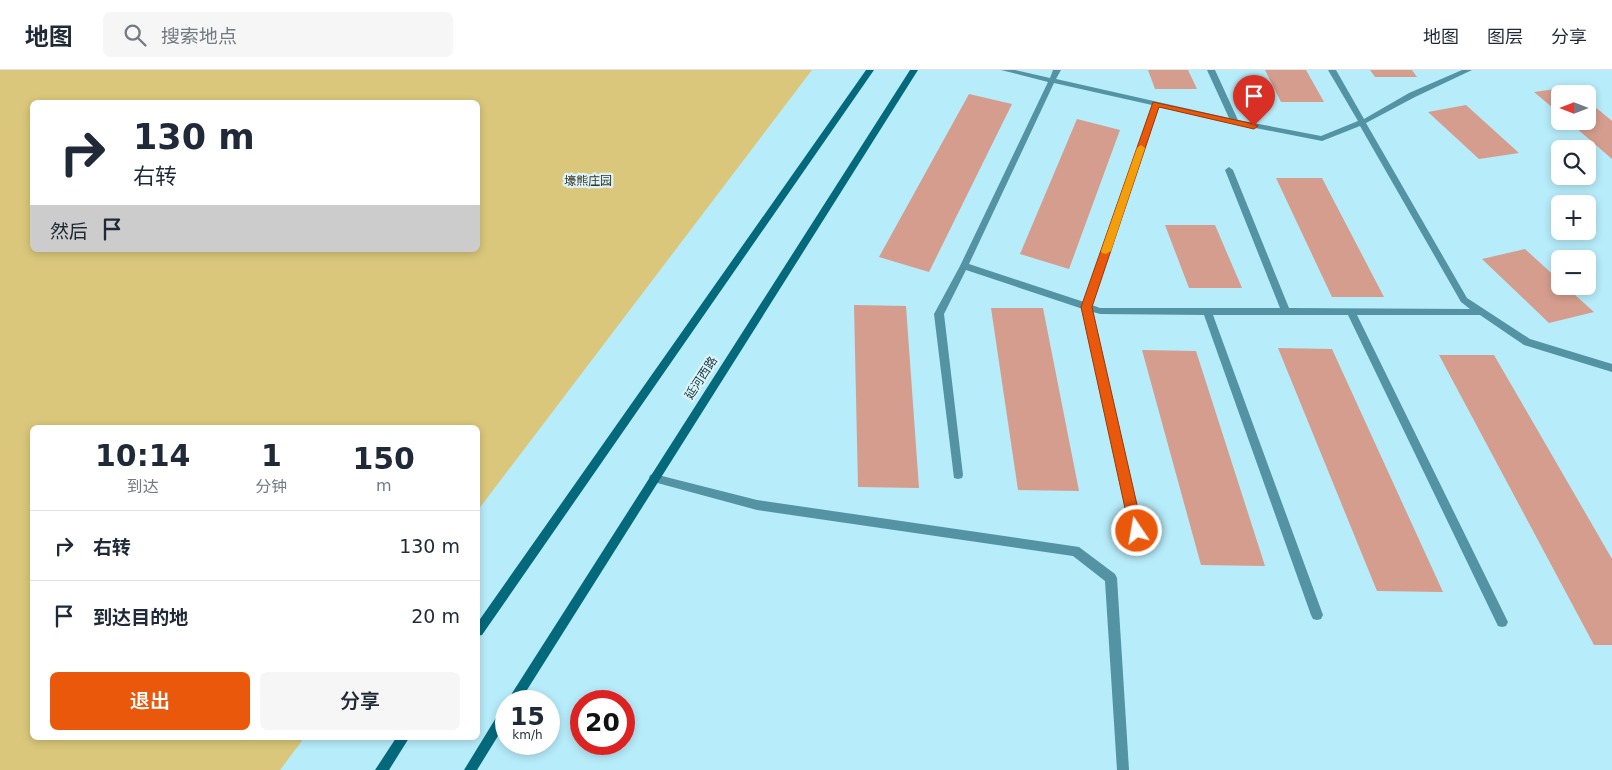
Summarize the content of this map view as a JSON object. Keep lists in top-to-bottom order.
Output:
{
  "streets": {
    "street": ["延河西路"]
  },
  "parks": ["壕熊庄园"],
  "north": "left",
  "page": {
    "header": "地图",
    "search": "搜索地点",
    "nav": ["地图", "图层", "分享"],
    "map_buttons": ["+", "−"],
    "turn": ["130 m", "右转"],
    "then": "然后",
    "eta": [
      "10:14",
      "到达",
      "1",
      "分钟",
      "150",
      "m"
    ],
    "list": [
      {
        "name": "右转",
        "value": "130 m"
      },
      {
        "name": "到达目的地",
        "value": "20 m"
      }
    ],
    "buttons": ["退出", "分享"],
    "speed": "15 km/h",
    "limit": "20"
  }
}
